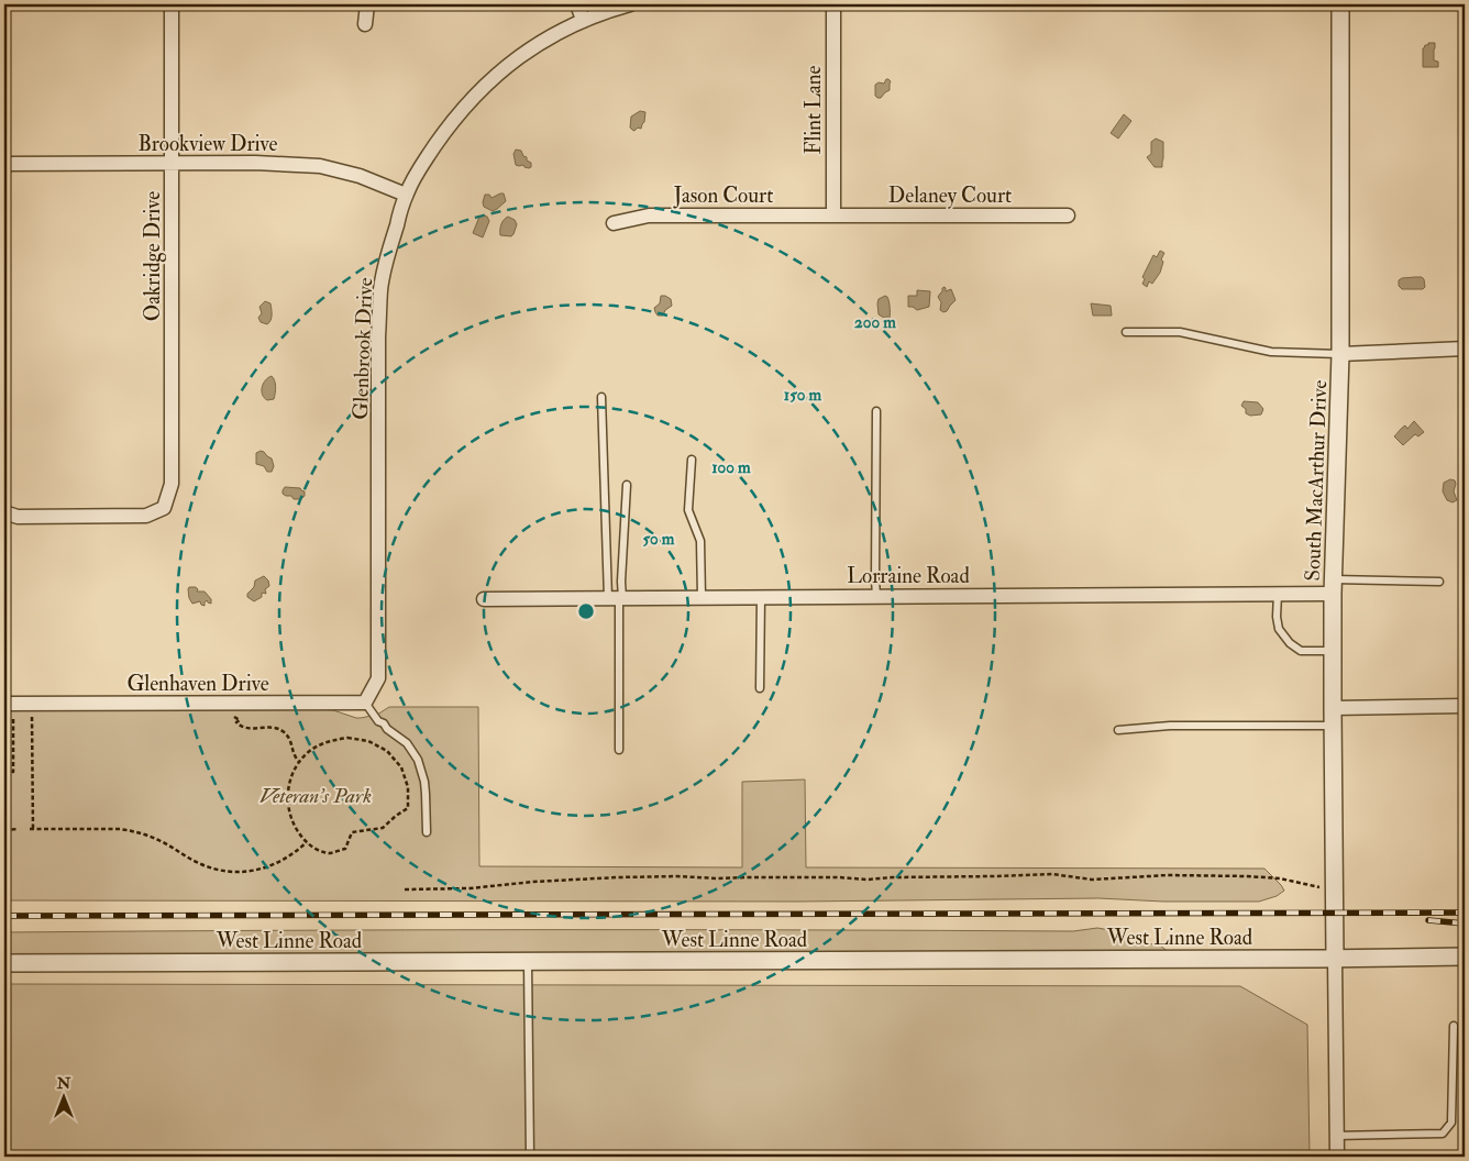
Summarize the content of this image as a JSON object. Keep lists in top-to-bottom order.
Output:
{
  "streets": {
    "street": [
      "Flint Lane",
      "Brookview Drive",
      "Jason Court",
      "Delaney Court",
      "Oakridge Drive",
      "Glenbrook Drive",
      "South MacArthur Drive",
      "Lorraine Road",
      "Glenhaven Drive",
      "West Linne Road"
    ]
  },
  "crossings": [
    ["Flint Lane", "Jason Court"],
    ["Flint Lane", "Delaney Court"],
    ["Brookview Drive", "Oakridge Drive"],
    ["Brookview Drive", "Glenbrook Drive"],
    ["Jason Court", "Delaney Court"],
    ["Glenbrook Drive", "Glenhaven Drive"],
    ["South MacArthur Drive", "Lorraine Road"],
    ["South MacArthur Drive", "West Linne Road"]
  ],
  "parks": ["Veteran's Park"],
  "north": "top",
  "rings": [
    "200 m",
    "150 m",
    "100 m",
    "50 m"
  ]
}
